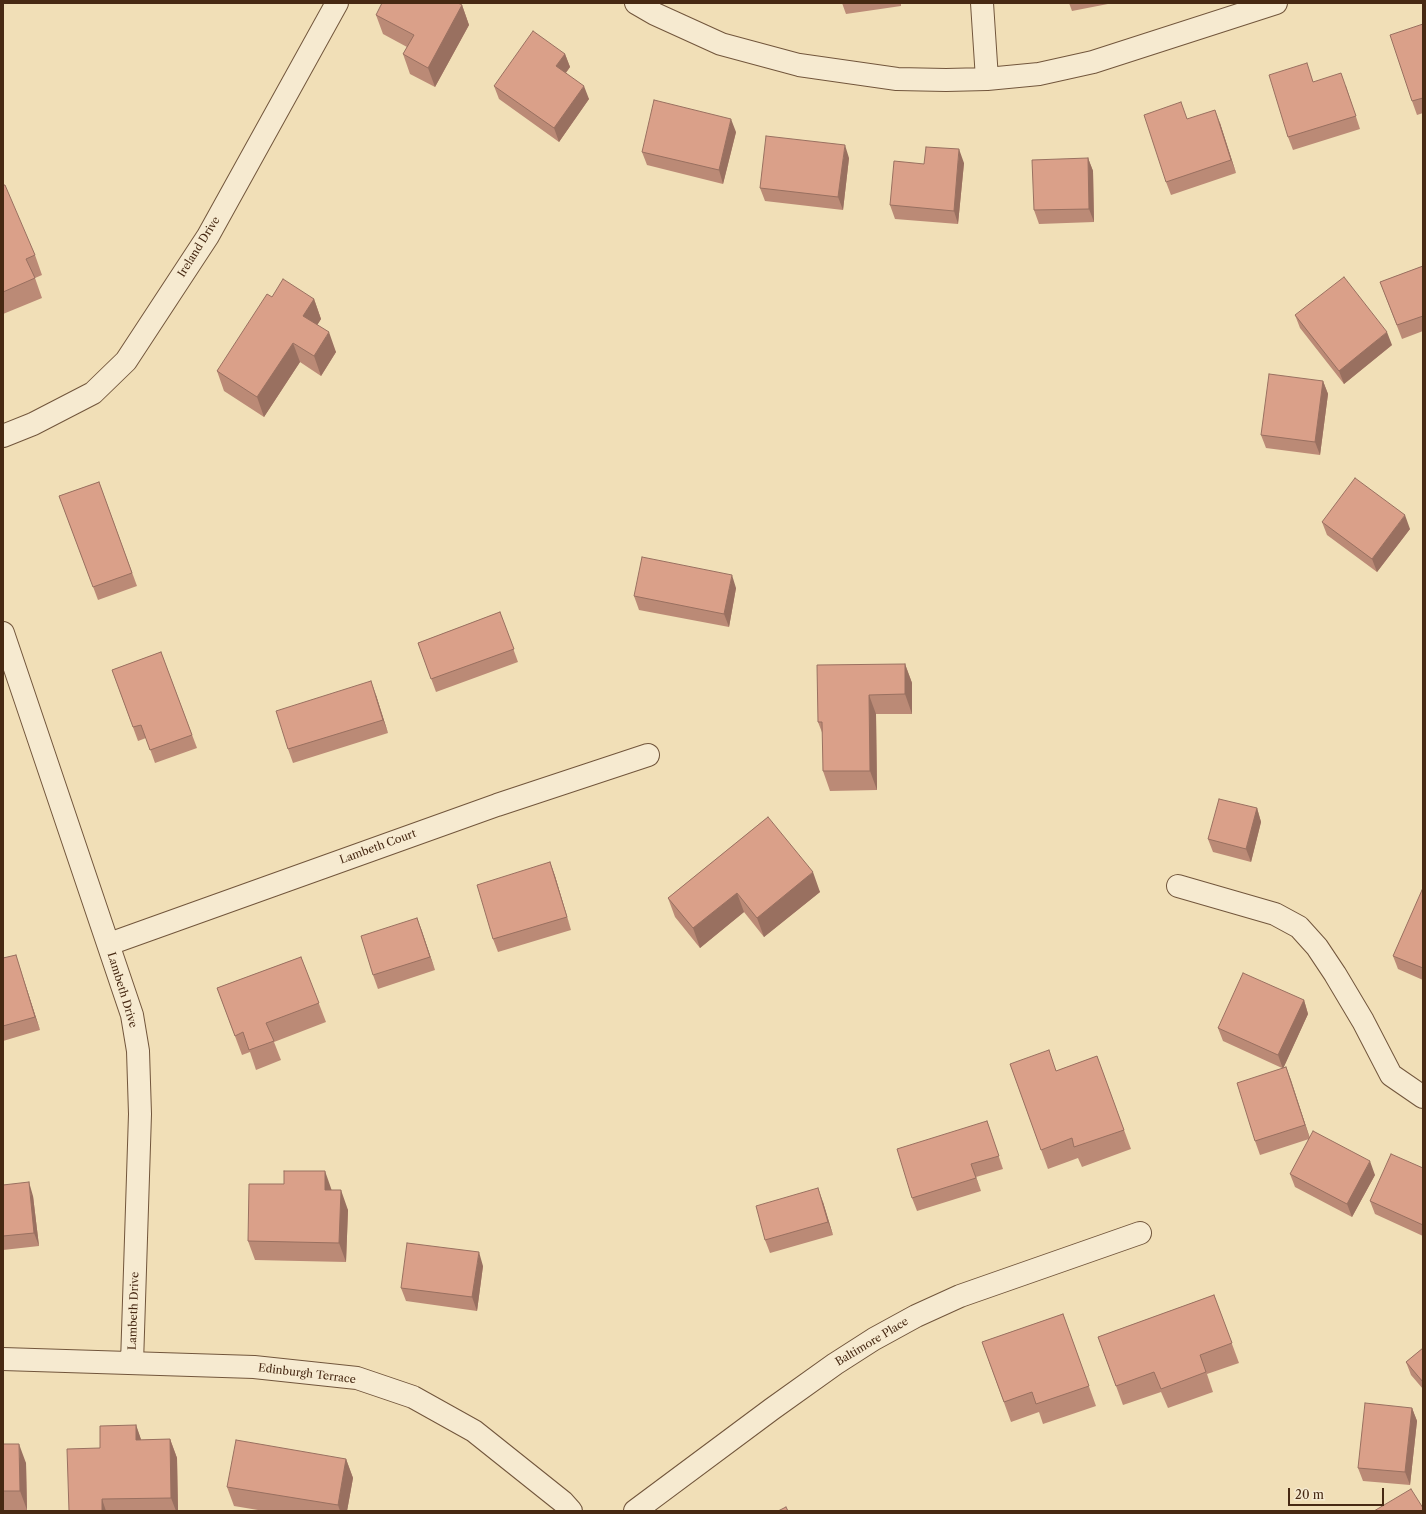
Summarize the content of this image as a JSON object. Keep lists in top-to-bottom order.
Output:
{
  "streets": {
    "street": [
      "Ireland Drive",
      "Lambeth Court",
      "Lambeth Drive",
      "Baltimore Place",
      "Edinburgh Terrace"
    ]
  },
  "crossings": [
    ["Lambeth Court", "Lambeth Drive"],
    ["Lambeth Drive", "Edinburgh Terrace"]
  ],
  "scale_bar": "20 m"
}
